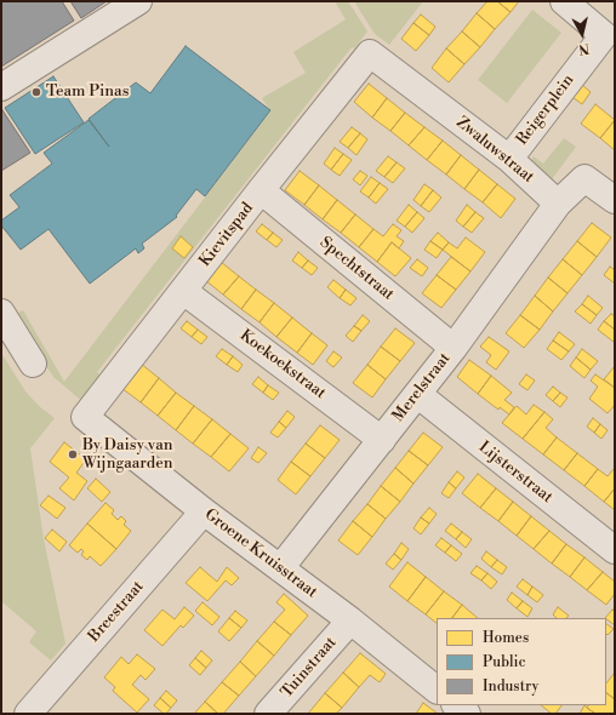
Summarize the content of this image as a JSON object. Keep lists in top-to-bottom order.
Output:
{
  "streets": {
    "street": [
      "Reigerplein",
      "Zwaluwstraat",
      "Kievitspad",
      "Spechtstraat",
      "Koekoekstraat",
      "Merelstraat",
      "Lijsterstraat",
      "Groene Kruisstraat",
      "Breestraat",
      "Tuinstraat"
    ]
  },
  "crossings": [
    ["Reigerplein", "Zwaluwstraat"],
    ["Zwaluwstraat", "Kievitspad"],
    ["Zwaluwstraat", "Merelstraat"],
    ["Kievitspad", "Spechtstraat"],
    ["Kievitspad", "Koekoekstraat"],
    ["Kievitspad", "Groene Kruisstraat"],
    ["Spechtstraat", "Merelstraat"],
    ["Koekoekstraat", "Merelstraat"],
    ["Merelstraat", "Lijsterstraat"],
    ["Merelstraat", "Groene Kruisstraat"],
    ["Groene Kruisstraat", "Breestraat"],
    ["Groene Kruisstraat", "Tuinstraat"]
  ],
  "places": ["Team Pinas", "By Daisy van Wijngaarden"],
  "legend": ["Homes", "Public", "Industry"],
  "north": "bottom"
}
